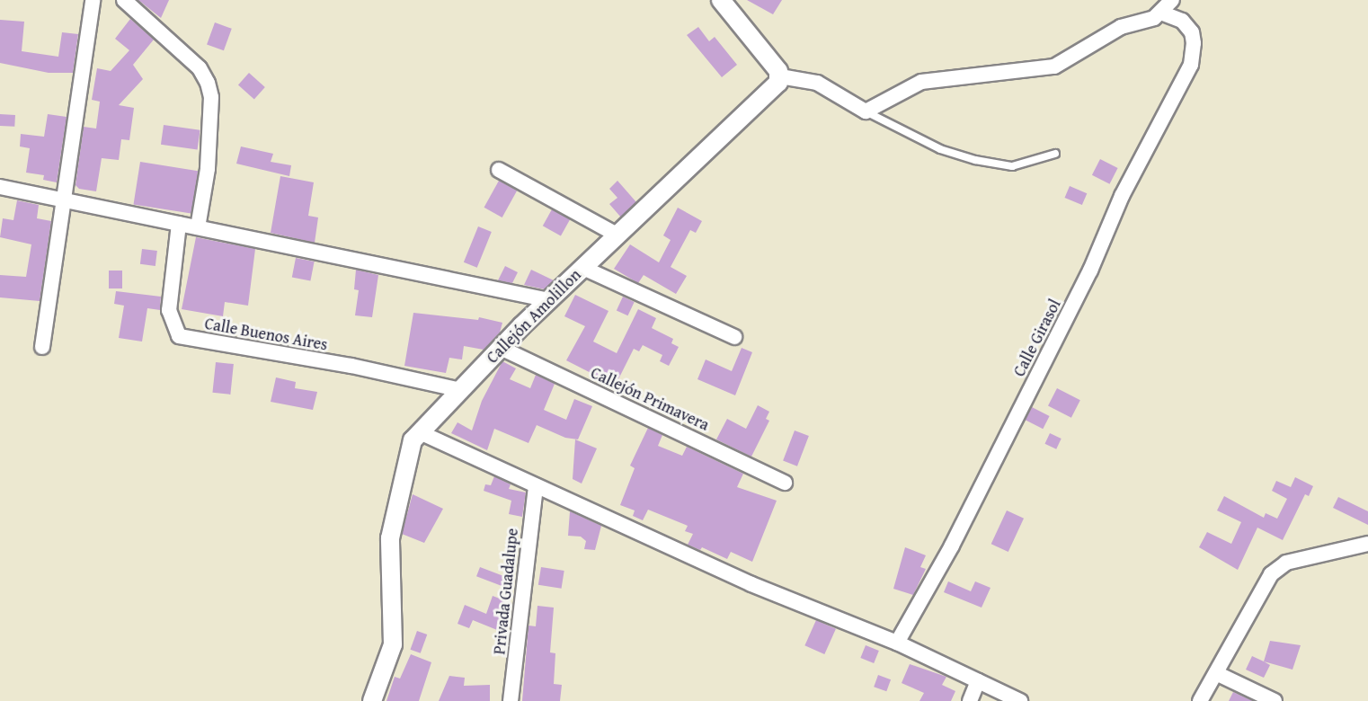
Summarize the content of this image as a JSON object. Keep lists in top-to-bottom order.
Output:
{
  "streets": {
    "street": [
      "Callejón Amolillon",
      "Calle Buenos Aires",
      "Calle Girasol",
      "Callejón Primavera",
      "Privada Guadalupe"
    ]
  },
  "crossings": [
    ["Callejón Amolillon", "Calle Buenos Aires"],
    ["Callejón Amolillon", "Callejón Primavera"]
  ]
}
